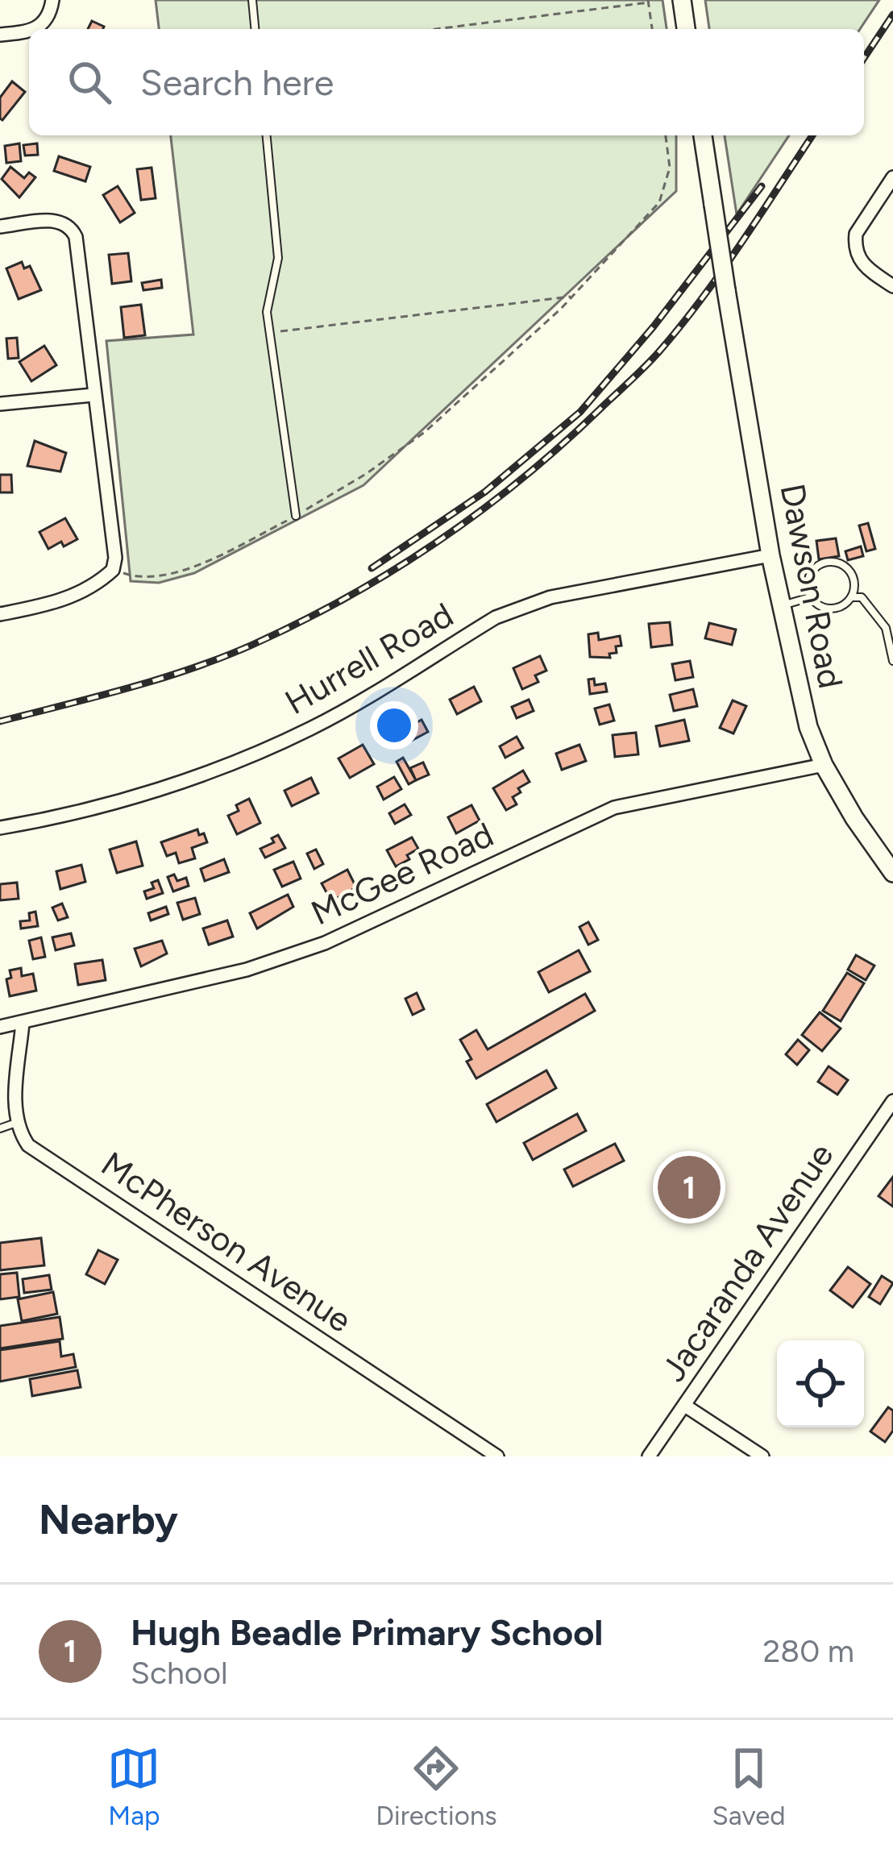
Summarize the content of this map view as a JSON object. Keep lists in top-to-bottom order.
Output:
{
  "streets": {
    "street": [
      "Dawson Road",
      "Hurrell Road",
      "McGee Road",
      "McPherson Avenue",
      "Jacaranda Avenue"
    ]
  },
  "crossings": [
    ["Dawson Road", "Hurrell Road"],
    ["Dawson Road", "McGee Road"]
  ],
  "page": {
    "search": "Search here",
    "pins": "1",
    "heading": "Nearby",
    "list": [
      {
        "mark": "1",
        "name": "Hugh Beadle Primary School",
        "note": "School",
        "value": "280 m"
      }
    ],
    "nav": ["Map", "Directions", "Saved"]
  }
}
